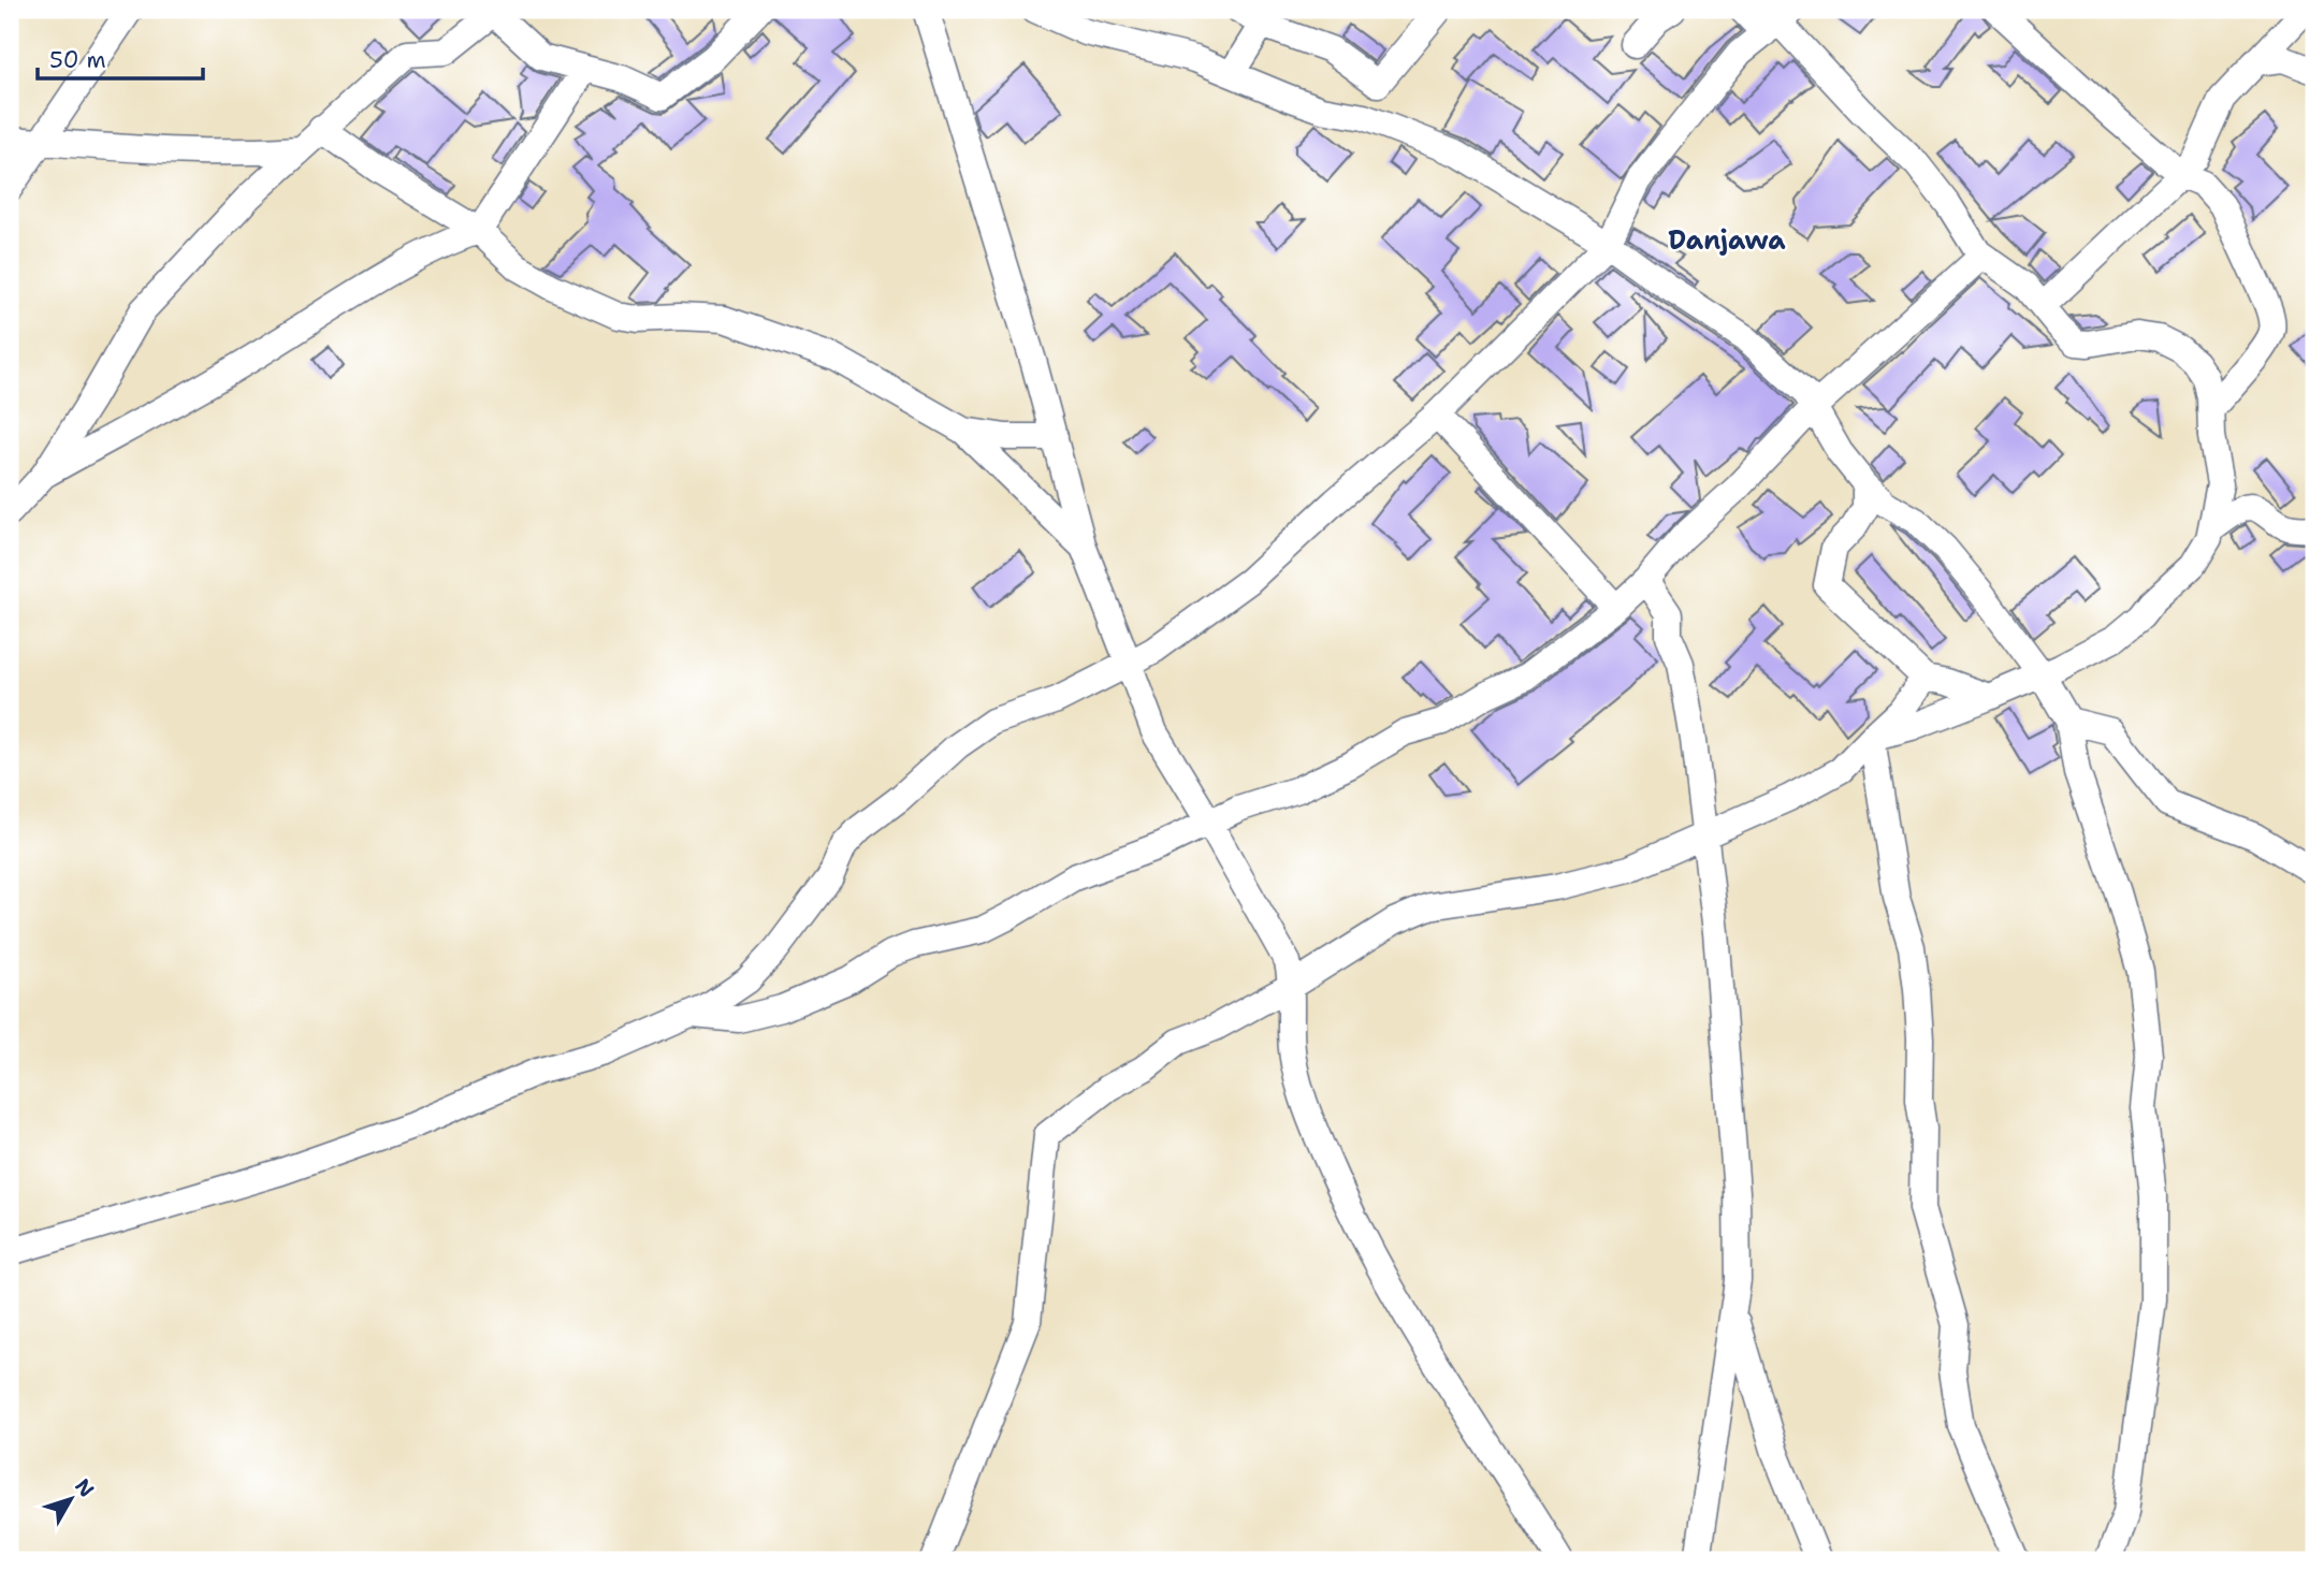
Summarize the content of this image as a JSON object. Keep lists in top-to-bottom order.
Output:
{
  "districts": ["Danjawa"],
  "scale_bar": "50 m",
  "north": "top right"
}
